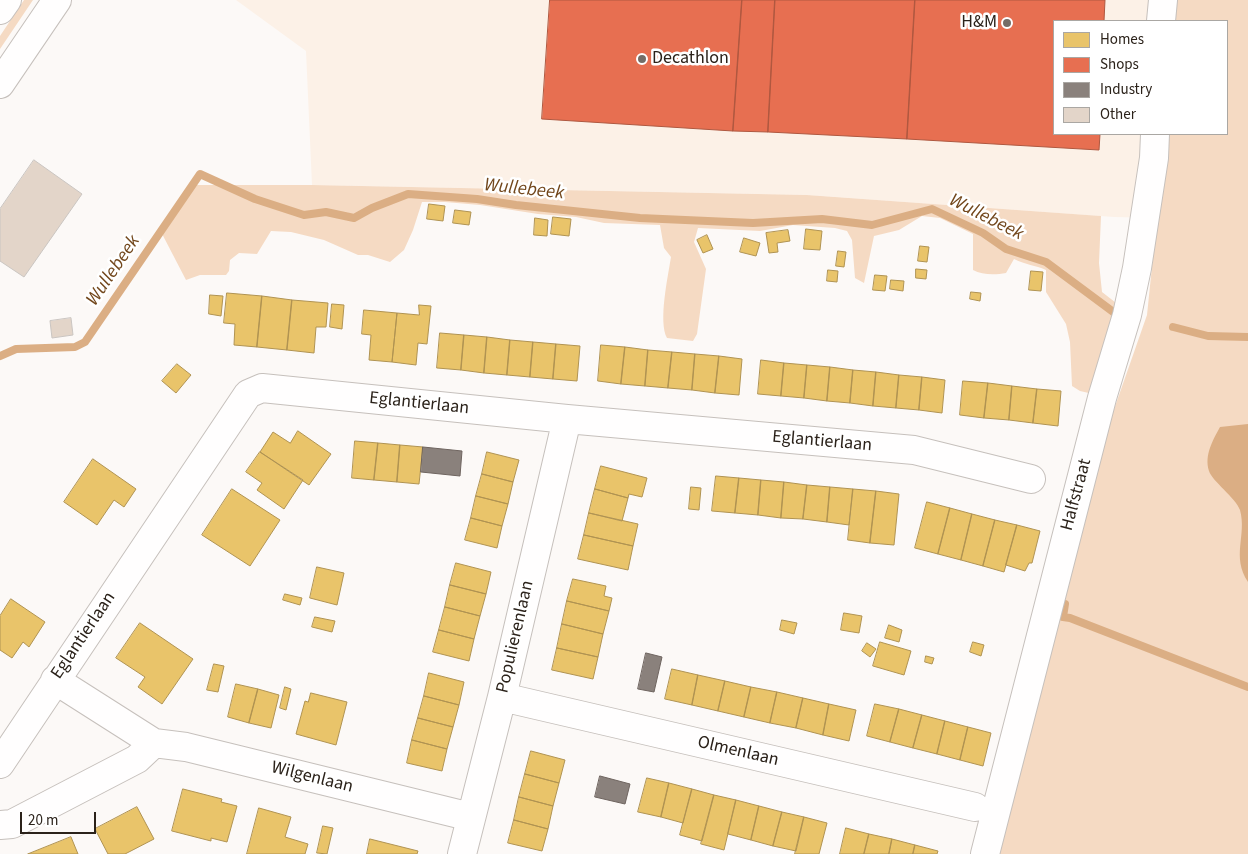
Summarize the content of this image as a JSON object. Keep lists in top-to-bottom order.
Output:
{
  "streets": {
    "main road": [
      "Eglantierlaan",
      "Halfstraat",
      "Populierenlaan",
      "Olmenlaan",
      "Wilgenlaan"
    ]
  },
  "crossings": [
    ["Eglantierlaan", "Populierenlaan"],
    ["Eglantierlaan", "Wilgenlaan"],
    ["Populierenlaan", "Olmenlaan"],
    ["Populierenlaan", "Wilgenlaan"]
  ],
  "water": ["Wullebeek"],
  "places": ["H&M", "Decathlon"],
  "legend": [
    "Homes",
    "Shops",
    "Industry",
    "Other"
  ],
  "scale_bar": "20 m"
}
